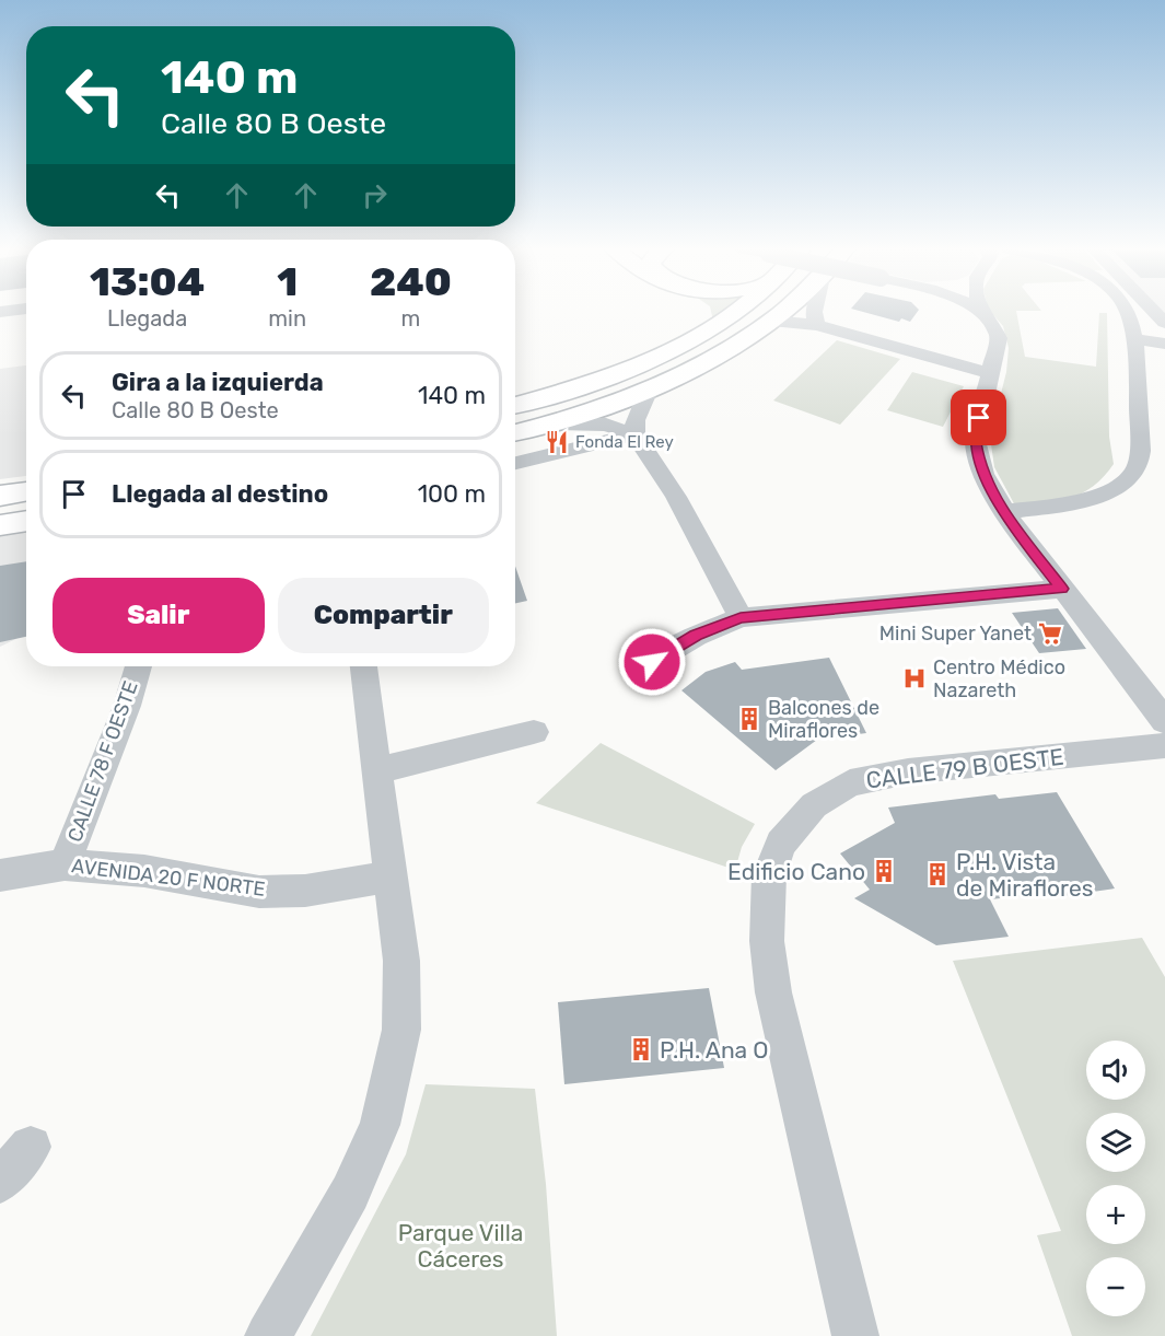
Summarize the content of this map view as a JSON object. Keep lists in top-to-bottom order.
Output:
{
  "streets": {
    "street": ["CALLE 78 F OESTE", "CALLE 79 B OESTE", "AVENIDA 20 F NORTE"]
  },
  "crossings": [
    ["CALLE 78 F OESTE", "AVENIDA 20 F NORTE"]
  ],
  "parks": ["Parque Villa Cáceres"],
  "places": {
    "restaurant": ["Fonda El Rey"],
    "supermarket": ["Mini Super Yanet"],
    "hospital": ["Centro Médico Nazareth"],
    "building": [
      "Balcones de Miraflores",
      "Edificio Cano",
      "P.H. Vista de Miraflores",
      "P.H. Ana O"
    ]
  },
  "page": {
    "turn": ["140 m", "Calle 80 B Oeste"],
    "eta": [
      "13:04",
      "Llegada",
      "1",
      "min",
      "240",
      "m"
    ],
    "list": [
      {
        "name": "Gira a la izquierda",
        "note": "Calle 80 B Oeste",
        "value": "140 m"
      },
      {
        "name": "Llegada al destino",
        "value": "100 m"
      }
    ],
    "buttons": ["Salir", "Compartir"],
    "map_buttons": ["+", "−"]
  }
}
